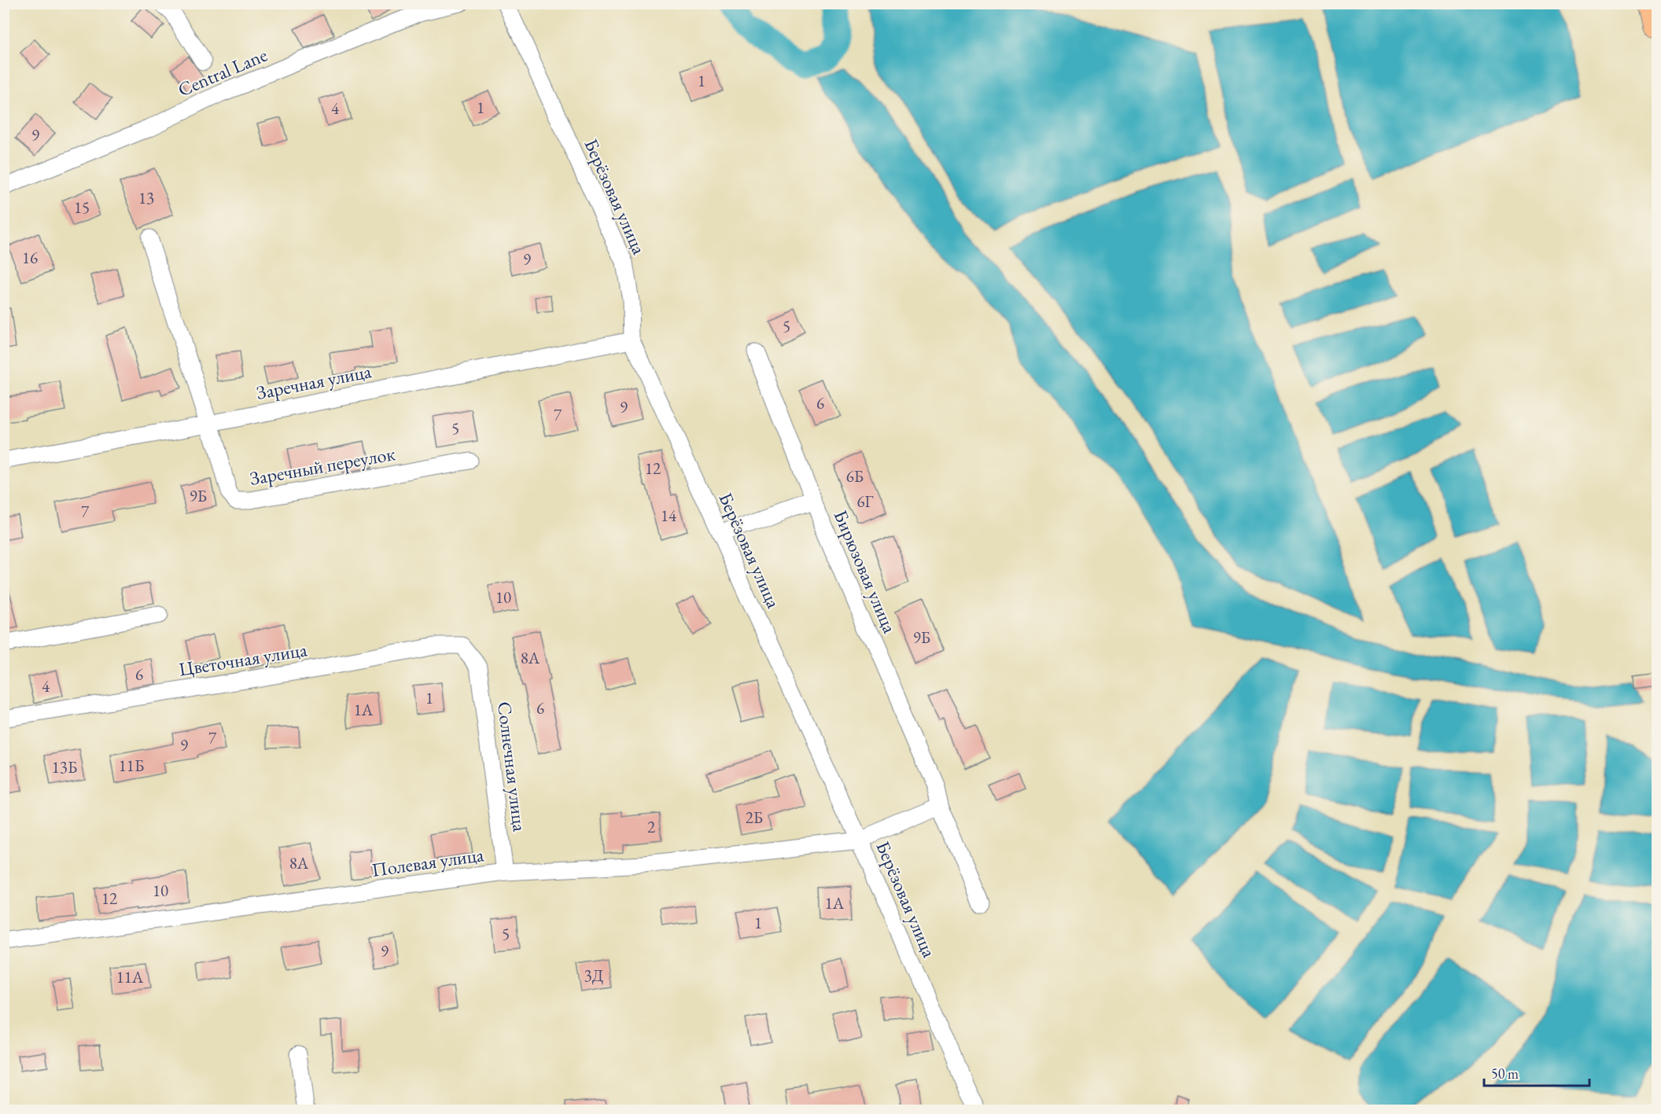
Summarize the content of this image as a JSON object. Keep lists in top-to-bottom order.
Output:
{
  "streets": {
    "street": [
      "Central Lane",
      "Берёзовая улица",
      "Заречная улица",
      "Заречный переулок",
      "Бирюзовая улица",
      "Цветочная улица",
      "Солнечная улица",
      "Полевая улица"
    ]
  },
  "crossings": [
    ["Берёзовая улица", "Заречная улица"],
    ["Берёзовая улица", "Полевая улица"],
    ["Заречная улица", "Заречный переулок"],
    ["Цветочная улица", "Солнечная улица"],
    ["Солнечная улица", "Полевая улица"]
  ],
  "house_numbers": [
    "1",
    "1",
    "4",
    "9",
    "13",
    "15",
    "16",
    "9",
    "5",
    "6",
    "9",
    "7",
    "5",
    "12",
    "6Б",
    "9Б",
    "6Г",
    "7",
    "14",
    "10",
    "9Б",
    "8А",
    "6",
    "4",
    "1",
    "6",
    "1А",
    "7",
    "9",
    "11Б",
    "13Б",
    "2Б",
    "2",
    "8А",
    "10",
    "12",
    "1А",
    "1",
    "5",
    "9",
    "3Д",
    "11А"
  ],
  "scale_bar": "50 m"
}
